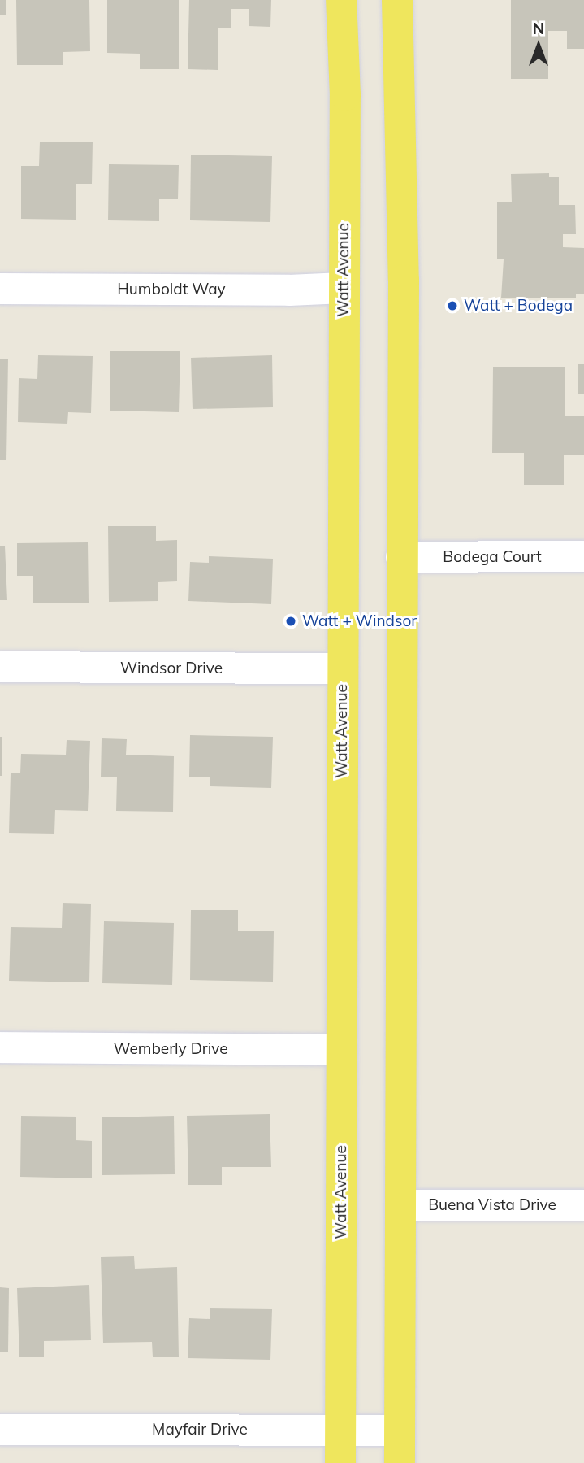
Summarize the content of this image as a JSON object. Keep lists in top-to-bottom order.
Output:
{
  "streets": {
    "main road": ["Watt Avenue"],
    "street": [
      "Humboldt Way",
      "Bodega Court",
      "Windsor Drive",
      "Wemberly Drive",
      "Buena Vista Drive",
      "Mayfair Drive"
    ]
  },
  "crossings": [
    ["Watt Avenue", "Humboldt Way"],
    ["Watt Avenue", "Windsor Drive"],
    ["Watt Avenue", "Wemberly Drive"],
    ["Watt Avenue", "Mayfair Drive"]
  ],
  "places": ["Watt + Bodega", "Watt + Windsor"],
  "north": "top"
}
